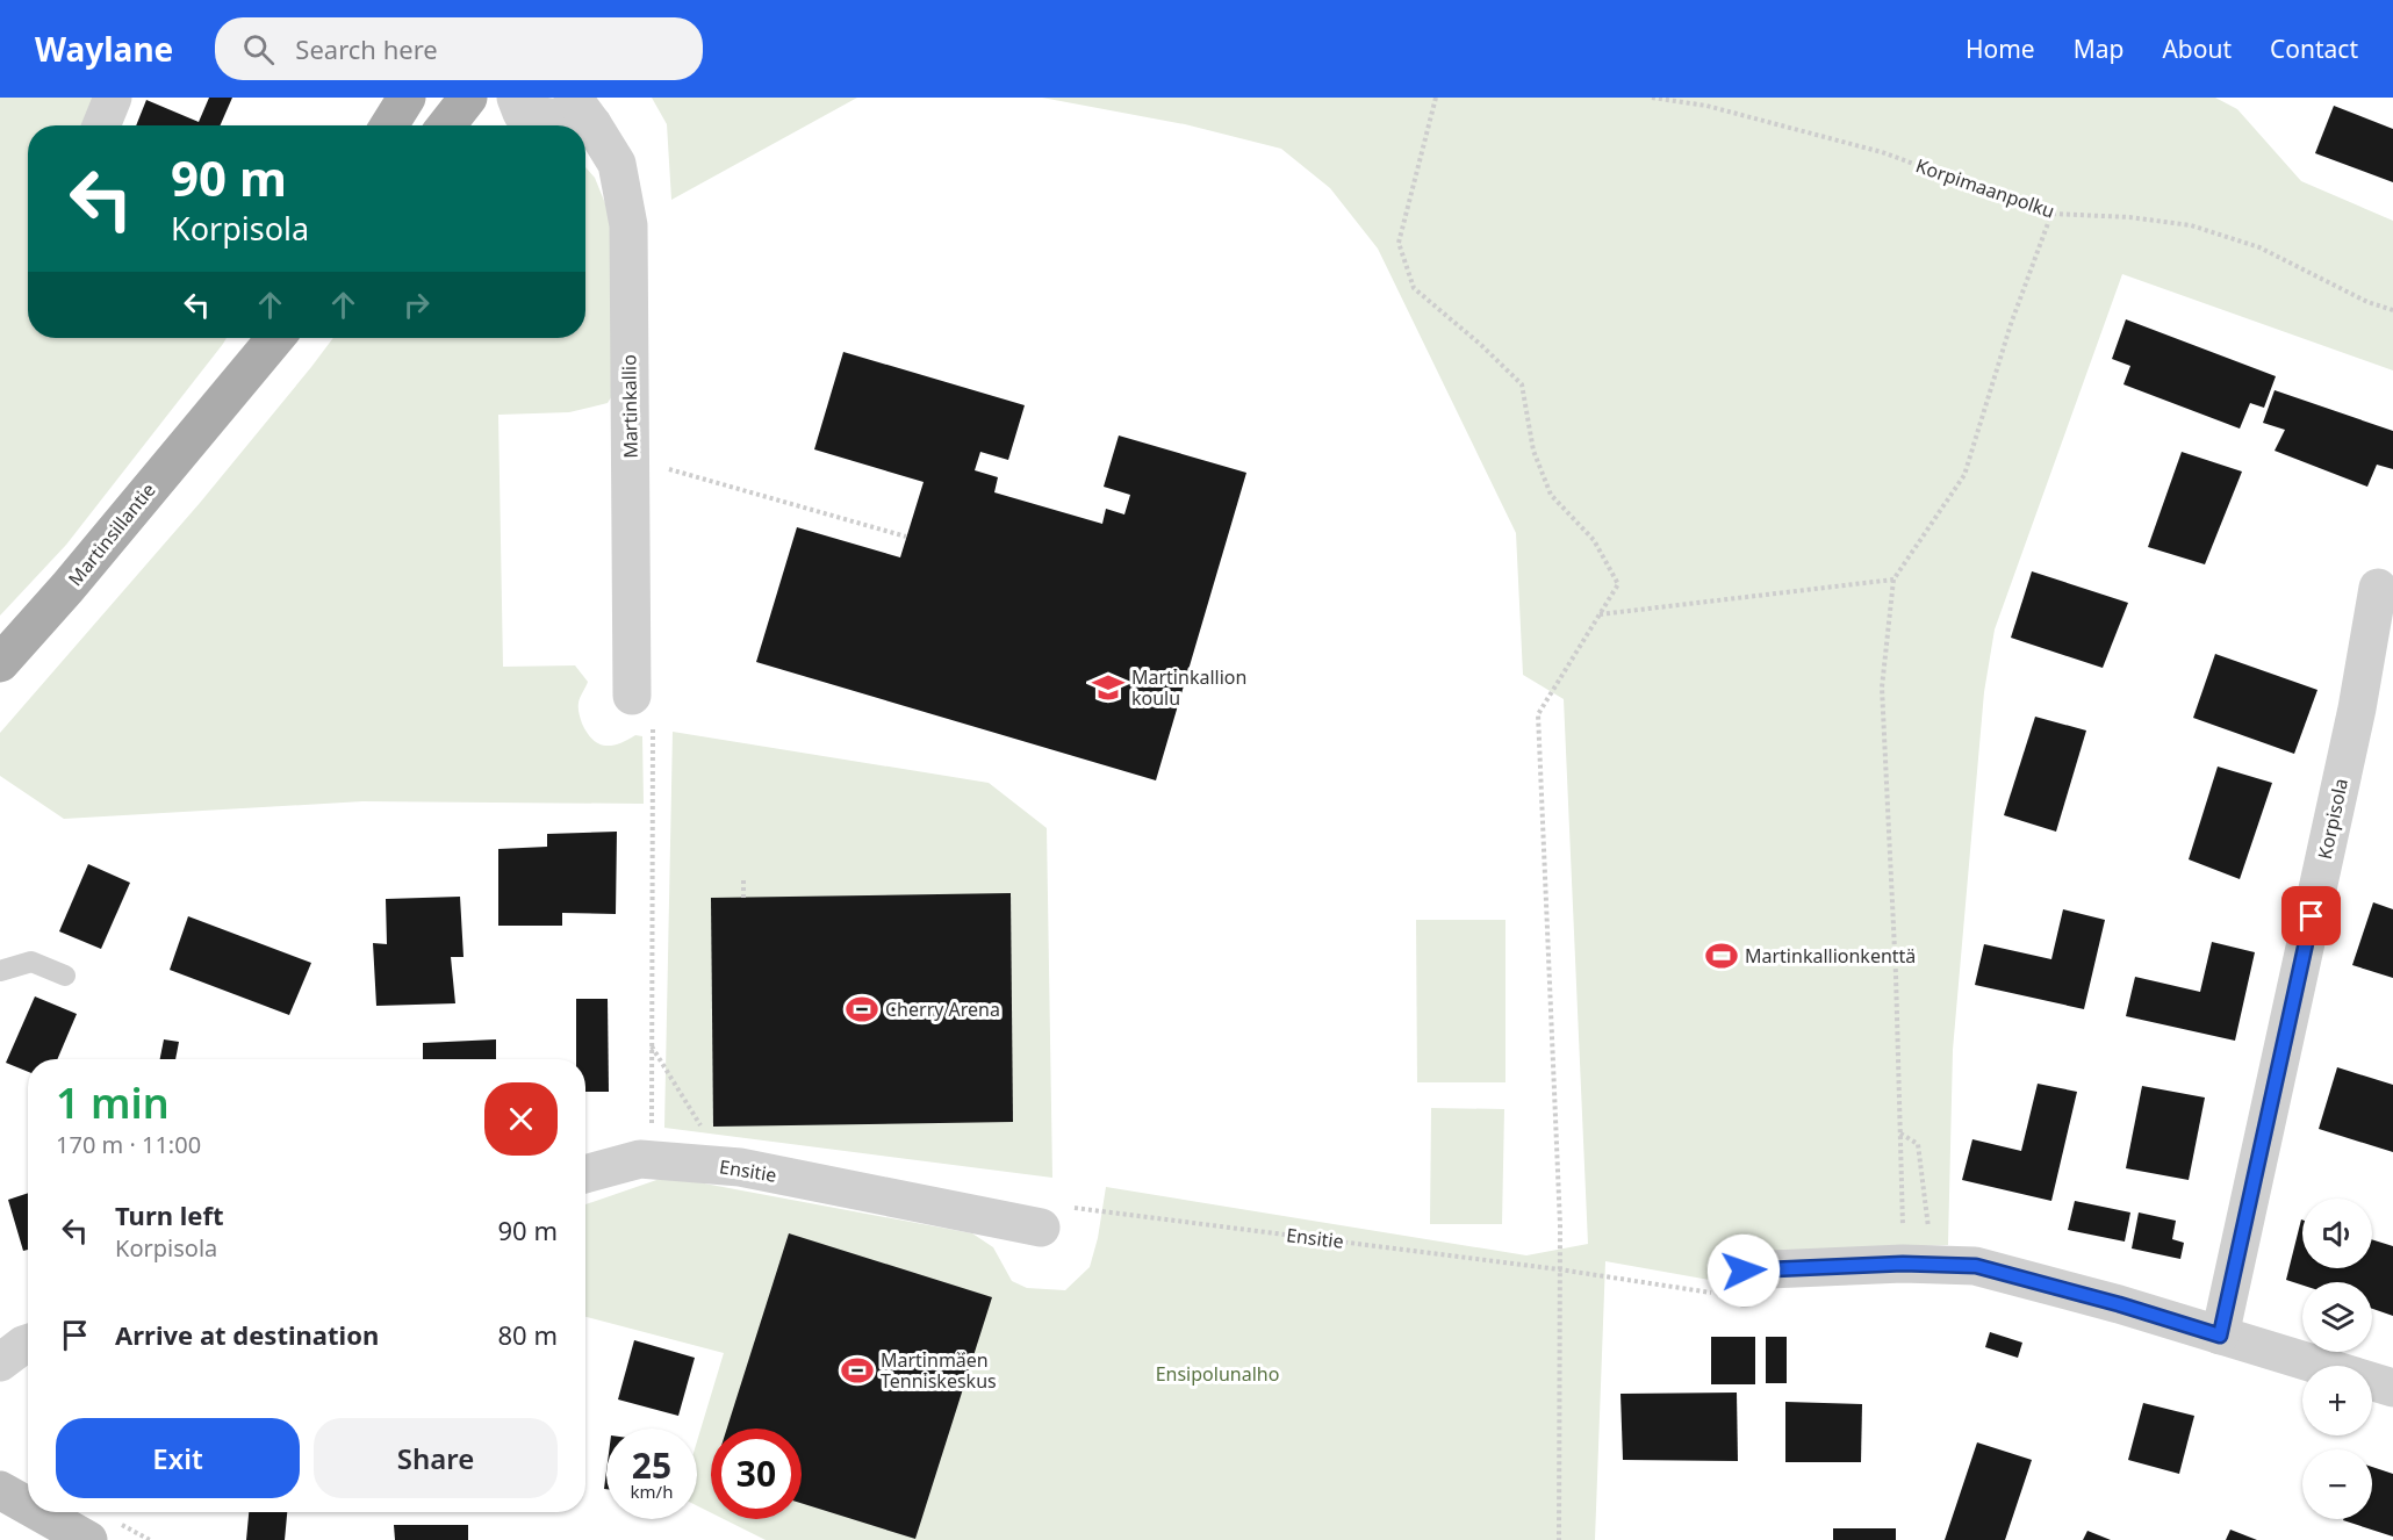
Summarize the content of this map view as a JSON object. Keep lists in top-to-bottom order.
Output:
{
  "streets": {
    "main road": ["Martinsillantie"],
    "street": ["Martinkallio", "Korpisola", "Ensitie"],
    "path": ["Korpimaanpolku"]
  },
  "parks": ["Ensipolunalho"],
  "places": {
    "school or university": ["Martinkallion koulu"],
    "sports": ["Martinkallionkenttä", "Cherry Arena", "Martinmäen Tenniskeskus"]
  },
  "page": {
    "header": "Waylane",
    "search": "Search here",
    "nav": [
      "Home",
      "Map",
      "About",
      "Contact"
    ],
    "turn": ["90 m", "Korpisola"],
    "heading": ["1 min", "170 m · 11:00"],
    "list": [
      {
        "name": "Turn left",
        "note": "Korpisola",
        "value": "90 m"
      },
      {
        "name": "Arrive at destination",
        "value": "80 m"
      }
    ],
    "map_buttons": ["+", "−"],
    "buttons": ["Exit", "Share"],
    "speed": "25 km/h",
    "limit": "30"
  }
}
